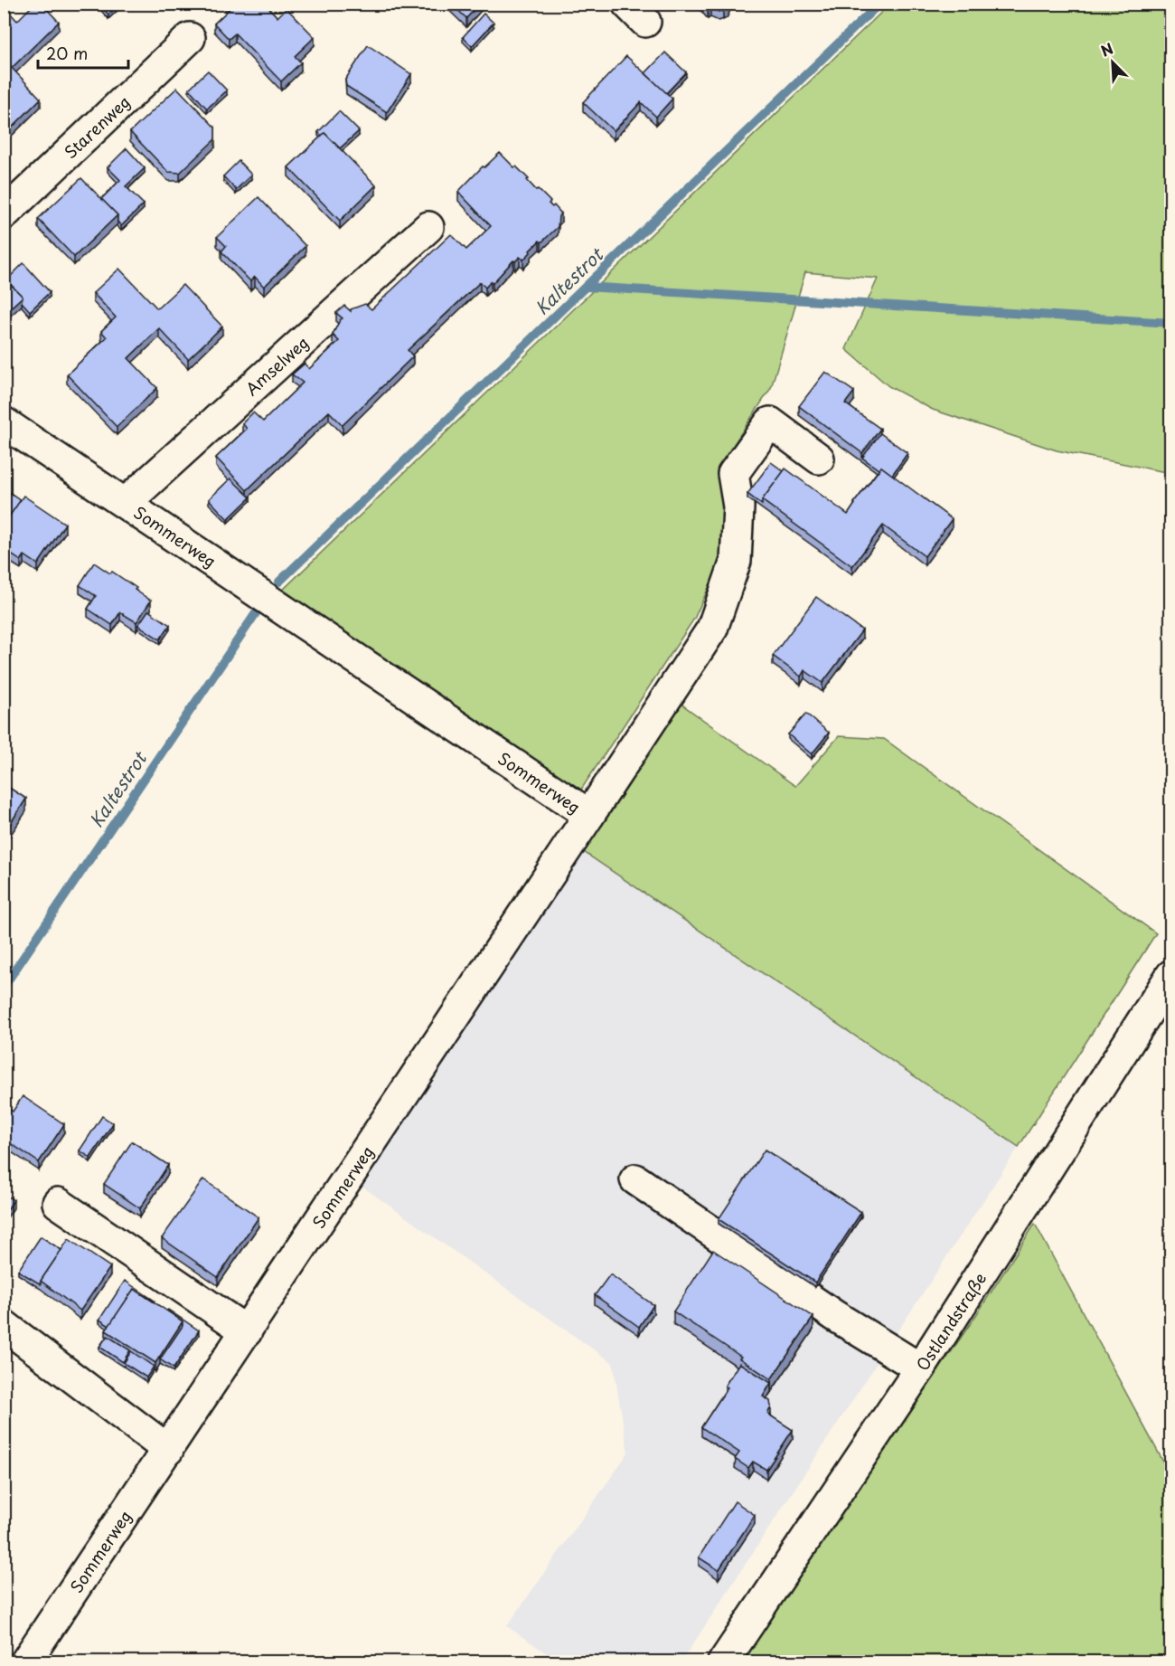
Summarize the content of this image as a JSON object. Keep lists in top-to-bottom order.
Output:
{
  "streets": {
    "street": [
      "Starenweg",
      "Amselweg",
      "Sommerweg",
      "Ostlandstraße"
    ]
  },
  "crossings": [
    ["Amselweg", "Sommerweg"]
  ],
  "water": ["Kaltestrot"],
  "scale_bar": "20 m",
  "north": "top left"
}
